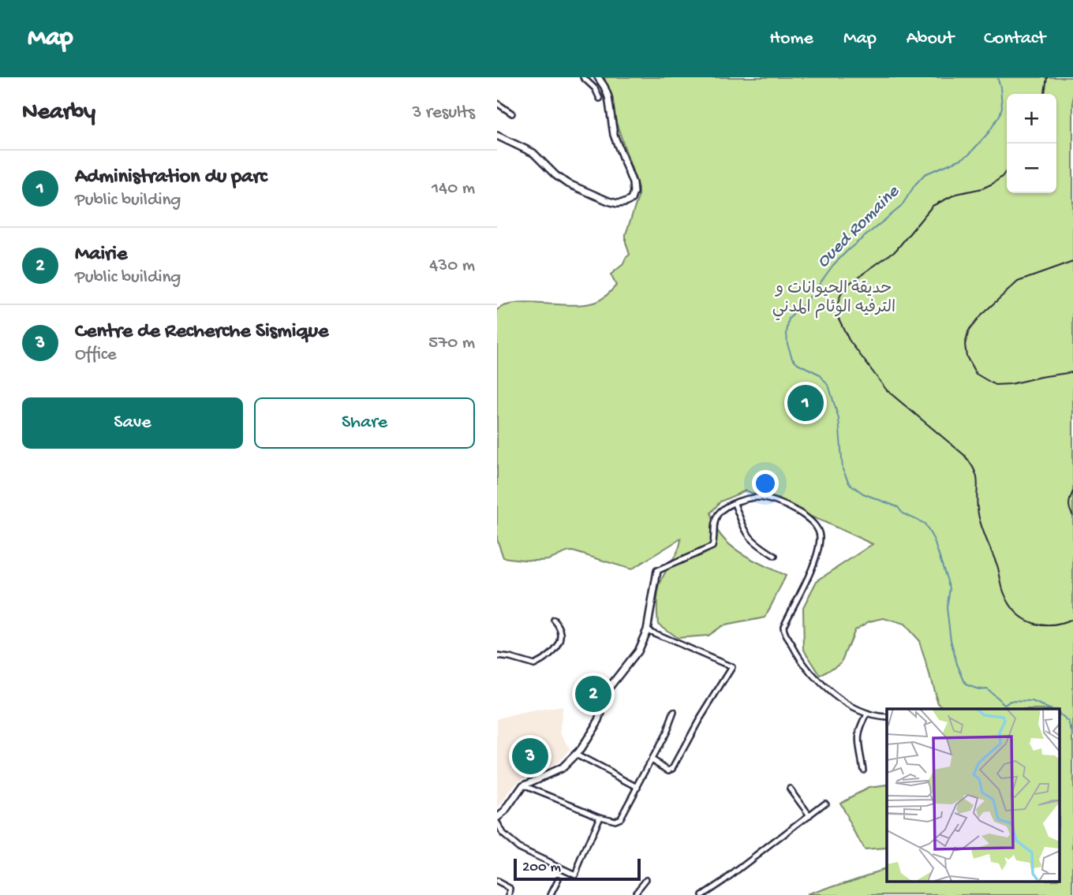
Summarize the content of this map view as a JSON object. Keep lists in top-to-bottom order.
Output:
{
  "water": ["Oued Romaine"],
  "parks": ["حديقة الحيوانات و الترفيه الوئام المدني"],
  "scale_bar": "200 m",
  "page": {
    "header": "Map",
    "nav": [
      "Home",
      "Map",
      "About",
      "Contact"
    ],
    "heading": ["Nearby", "3 results"],
    "map_buttons": ["+", "−"],
    "list": [
      {
        "mark": "1",
        "name": "Administration du parc",
        "note": "Public building",
        "value": "140 m"
      },
      {
        "mark": "2",
        "name": "Mairie",
        "note": "Public building",
        "value": "430 m"
      },
      {
        "mark": "3",
        "name": "Centre de Recherche Sismique",
        "note": "Office",
        "value": "570 m"
      }
    ],
    "buttons": ["Save", "Share"],
    "pins": ["1", "2", "3"],
    "scale": "200 m"
  }
}
